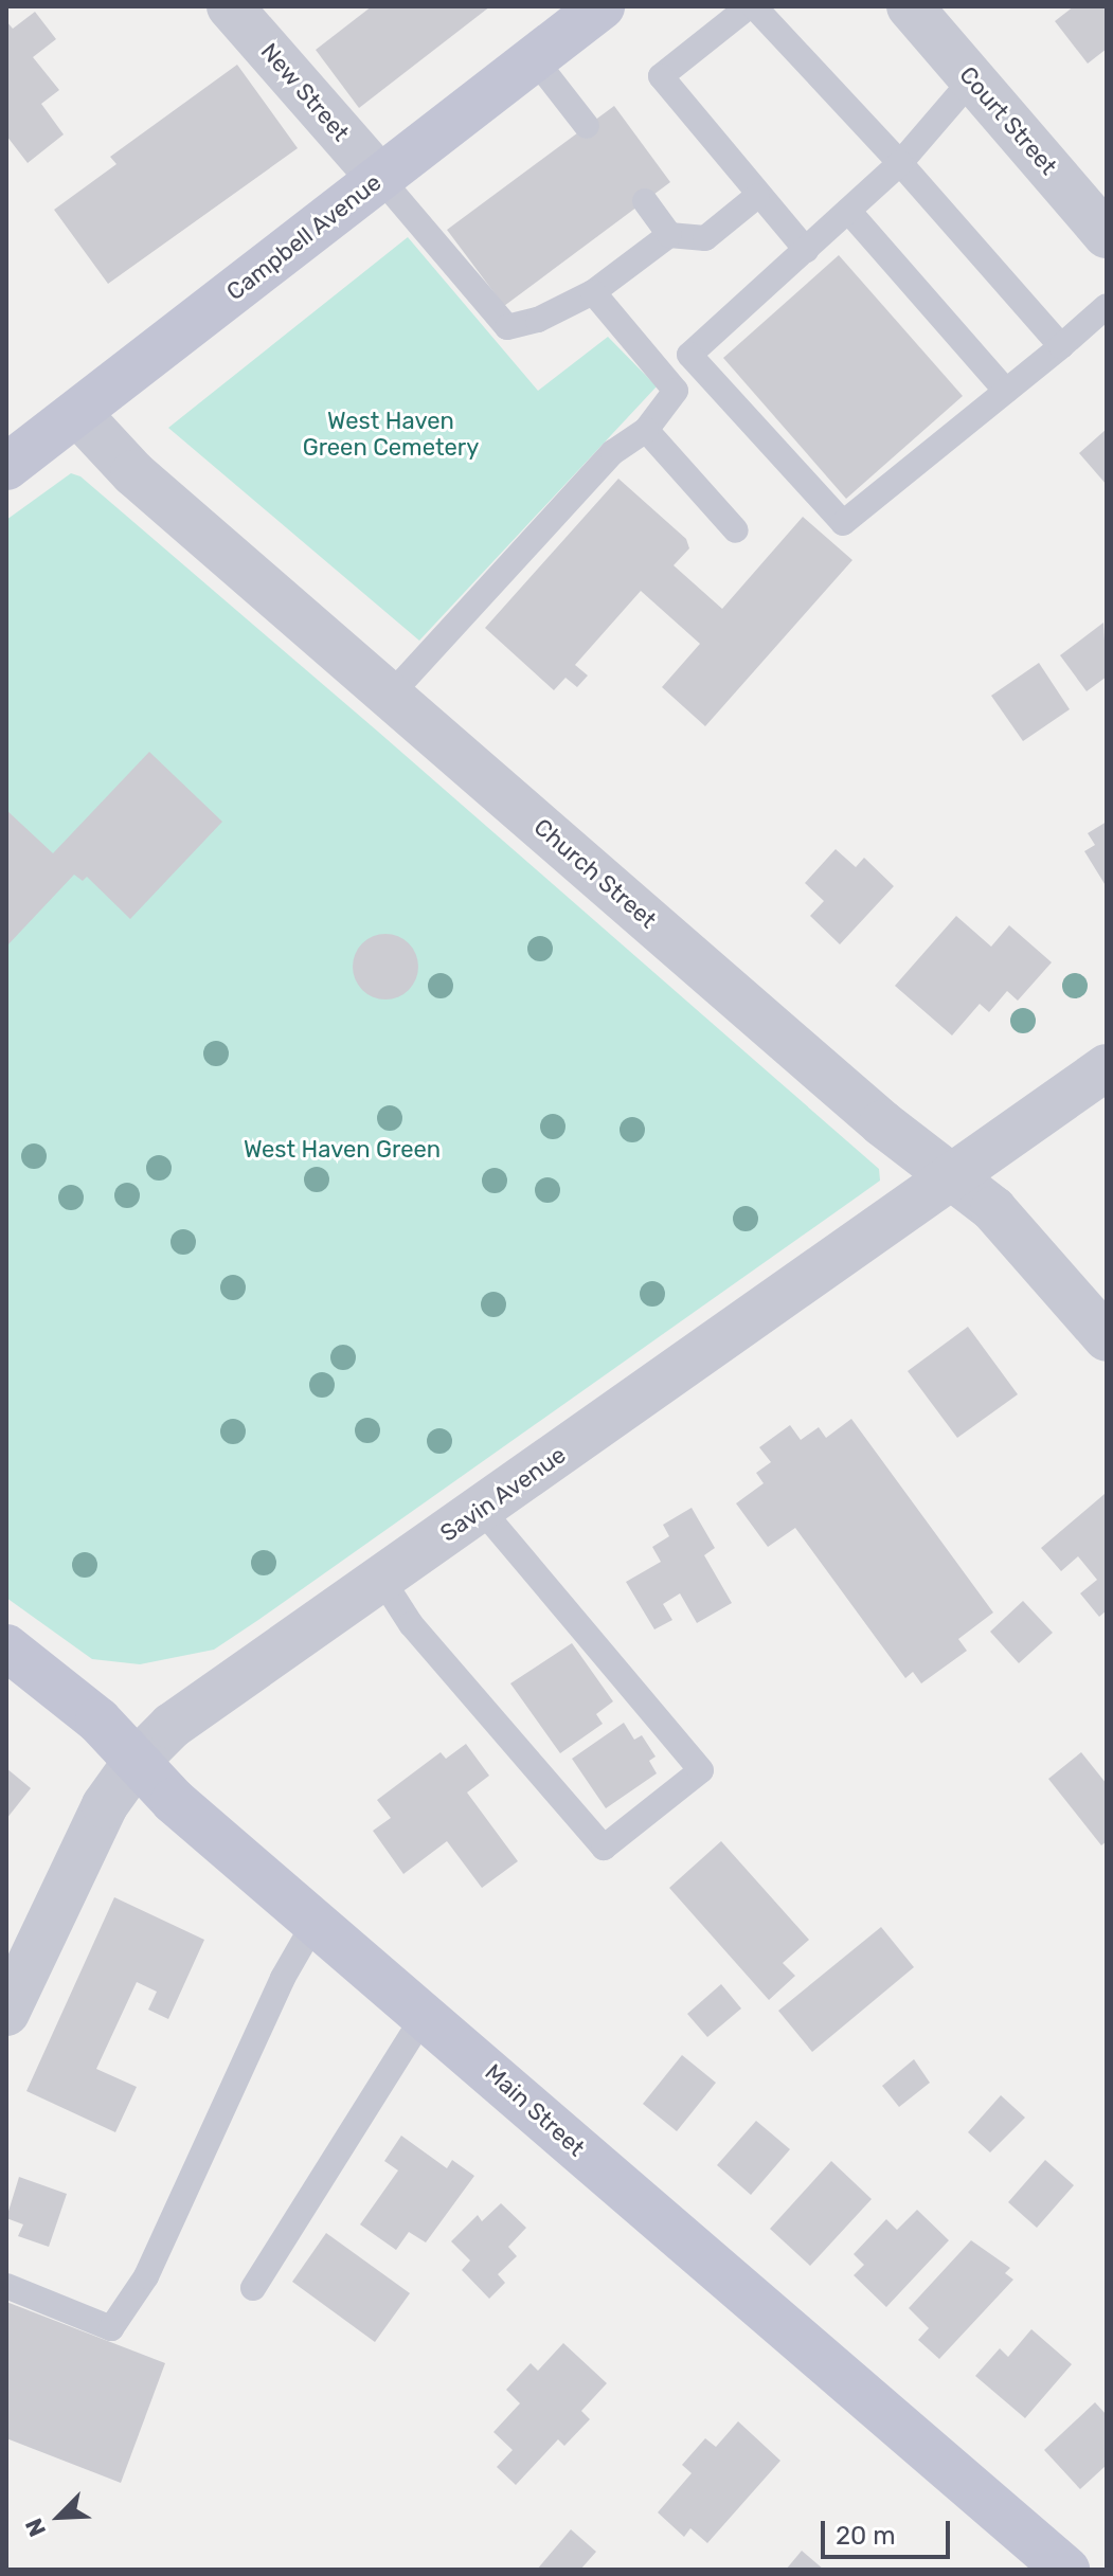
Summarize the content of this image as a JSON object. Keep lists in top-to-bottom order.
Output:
{
  "streets": {
    "main road": ["Campbell Avenue", "Main Street"],
    "street": [
      "New Street",
      "Court Street",
      "Church Street",
      "Savin Avenue"
    ]
  },
  "crossings": [
    ["New Street", "Campbell Avenue"],
    ["Campbell Avenue", "Church Street"],
    ["Church Street", "Savin Avenue"],
    ["Savin Avenue", "Main Street"]
  ],
  "parks": ["West Haven Green Cemetery", "West Haven Green"],
  "scale_bar": "20 m",
  "north": "bottom left"
}
